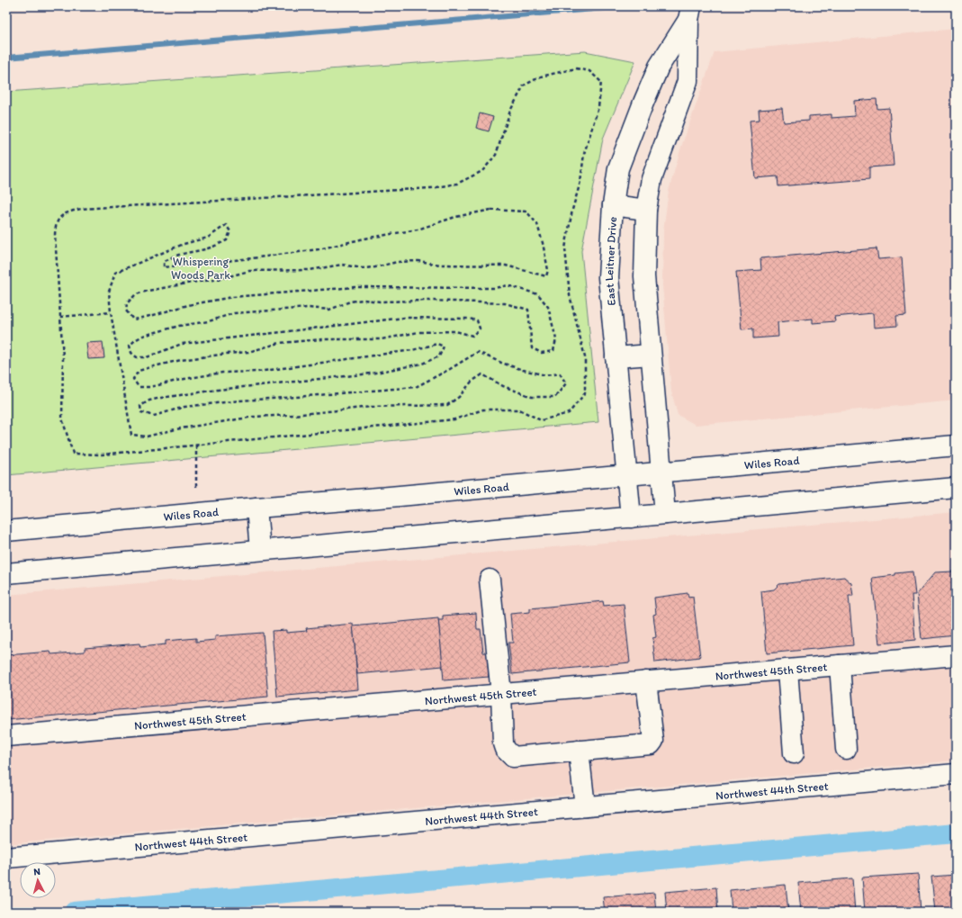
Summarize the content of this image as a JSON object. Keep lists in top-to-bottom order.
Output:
{
  "streets": {
    "street": [
      "East Leitner Drive",
      "Wiles Road",
      "Northwest 45th Street",
      "Northwest 44th Street"
    ]
  },
  "crossings": [
    ["East Leitner Drive", "Wiles Road"]
  ],
  "parks": ["Whispering Woods Park"],
  "north": "top"
}
